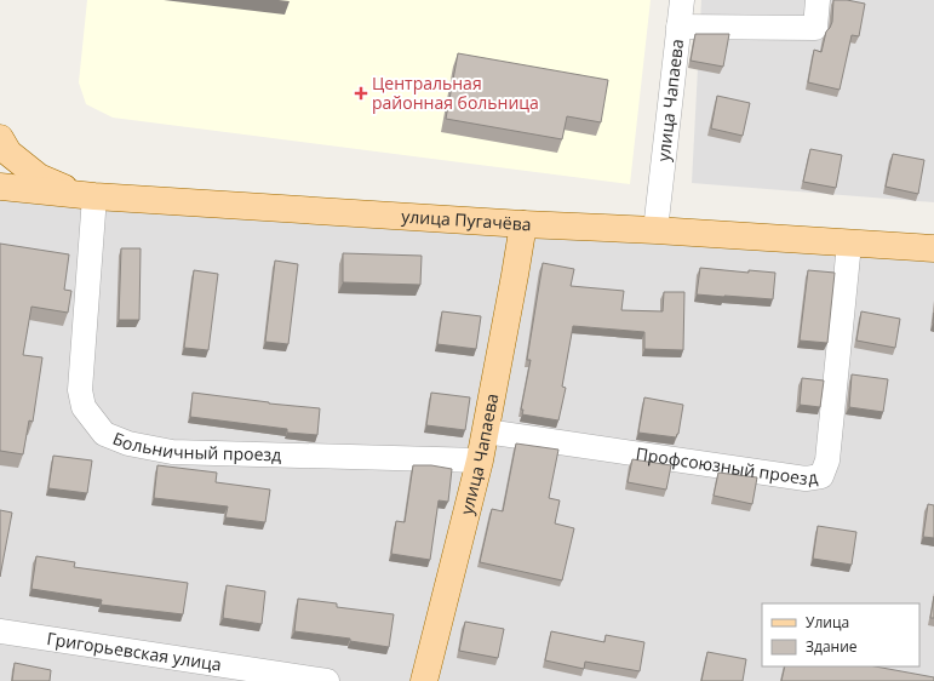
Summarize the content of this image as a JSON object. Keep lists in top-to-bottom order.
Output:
{
  "streets": {
    "main road": ["улица Чапаева", "улица Пугачёва"],
    "street": ["Больничный проезд", "Профсоюзный проезд", "Григорьевская улица"]
  },
  "crossings": [
    ["улица Чапаева", "улица Пугачёва"],
    ["улица Чапаева", "Больничный проезд"],
    ["улица Чапаева", "Профсоюзный проезд"],
    ["улица Пугачёва", "Больничный проезд"],
    ["улица Пугачёва", "Профсоюзный проезд"]
  ],
  "places": {
    "health": ["Центральная районная больница"]
  },
  "legend": ["Улица", "Здание"]
}
